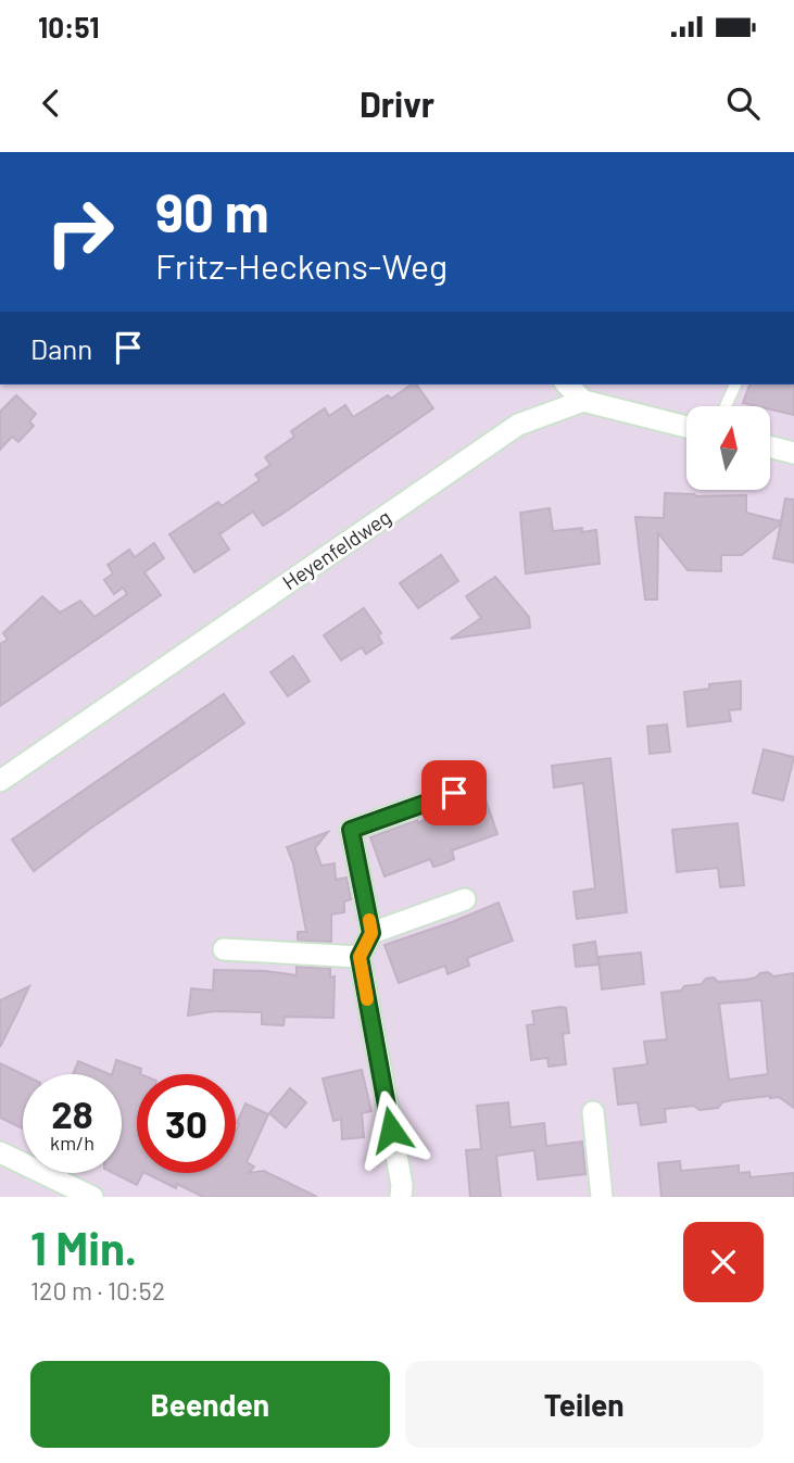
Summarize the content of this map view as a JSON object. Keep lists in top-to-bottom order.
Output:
{
  "streets": {
    "street": ["Heyenfeldweg"]
  },
  "north": "top",
  "page": {
    "status": "10:51",
    "header": "Drivr",
    "turn": ["90 m", "Fritz-Heckens-Weg"],
    "then": "Dann",
    "speed": "28 km/h",
    "limit": "30",
    "heading": ["1 Min.", "120 m · 10:52"],
    "buttons": ["Beenden", "Teilen"]
  }
}
